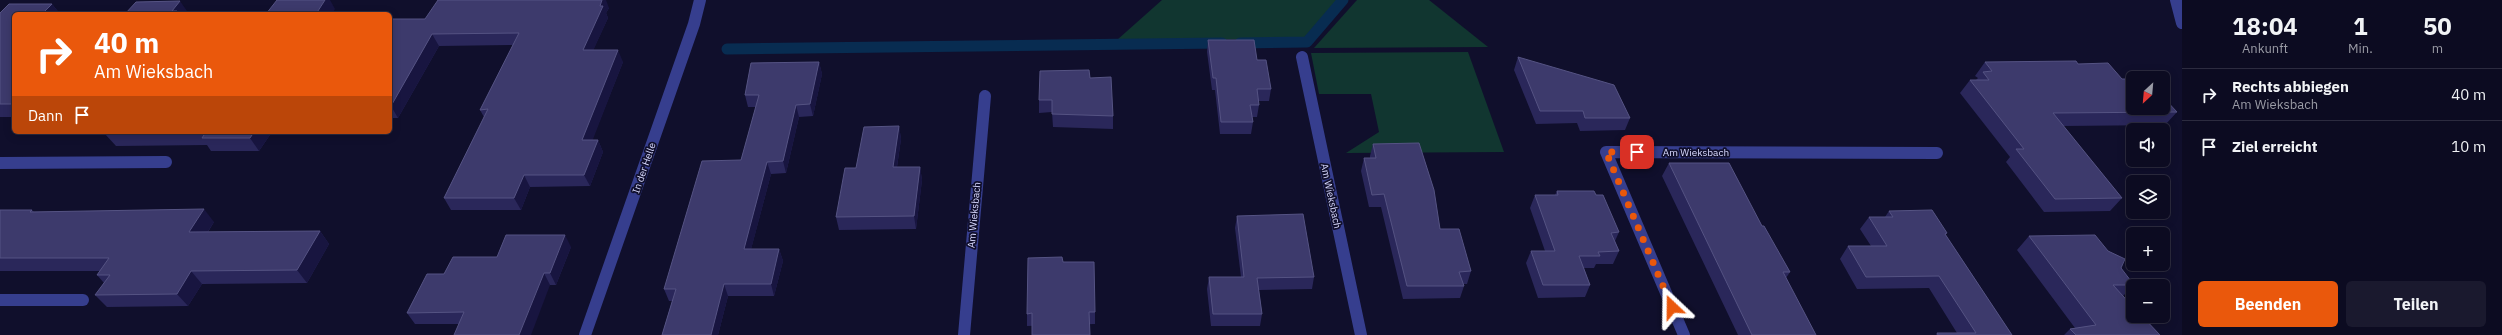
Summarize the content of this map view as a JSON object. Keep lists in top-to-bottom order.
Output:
{
  "streets": {
    "street": ["Am Wieksbach", "In der Helle"]
  },
  "north": "bottom left",
  "page": {
    "eta": [
      "18:04",
      "Ankunft",
      "1",
      "Min.",
      "50",
      "m"
    ],
    "turn": ["40 m", "Am Wieksbach"],
    "list": [
      {
        "name": "Rechts abbiegen",
        "note": "Am Wieksbach",
        "value": "40 m"
      },
      {
        "name": "Ziel erreicht",
        "value": "10 m"
      }
    ],
    "map_buttons": ["+", "−"],
    "then": "Dann",
    "buttons": ["Beenden", "Teilen"]
  }
}
